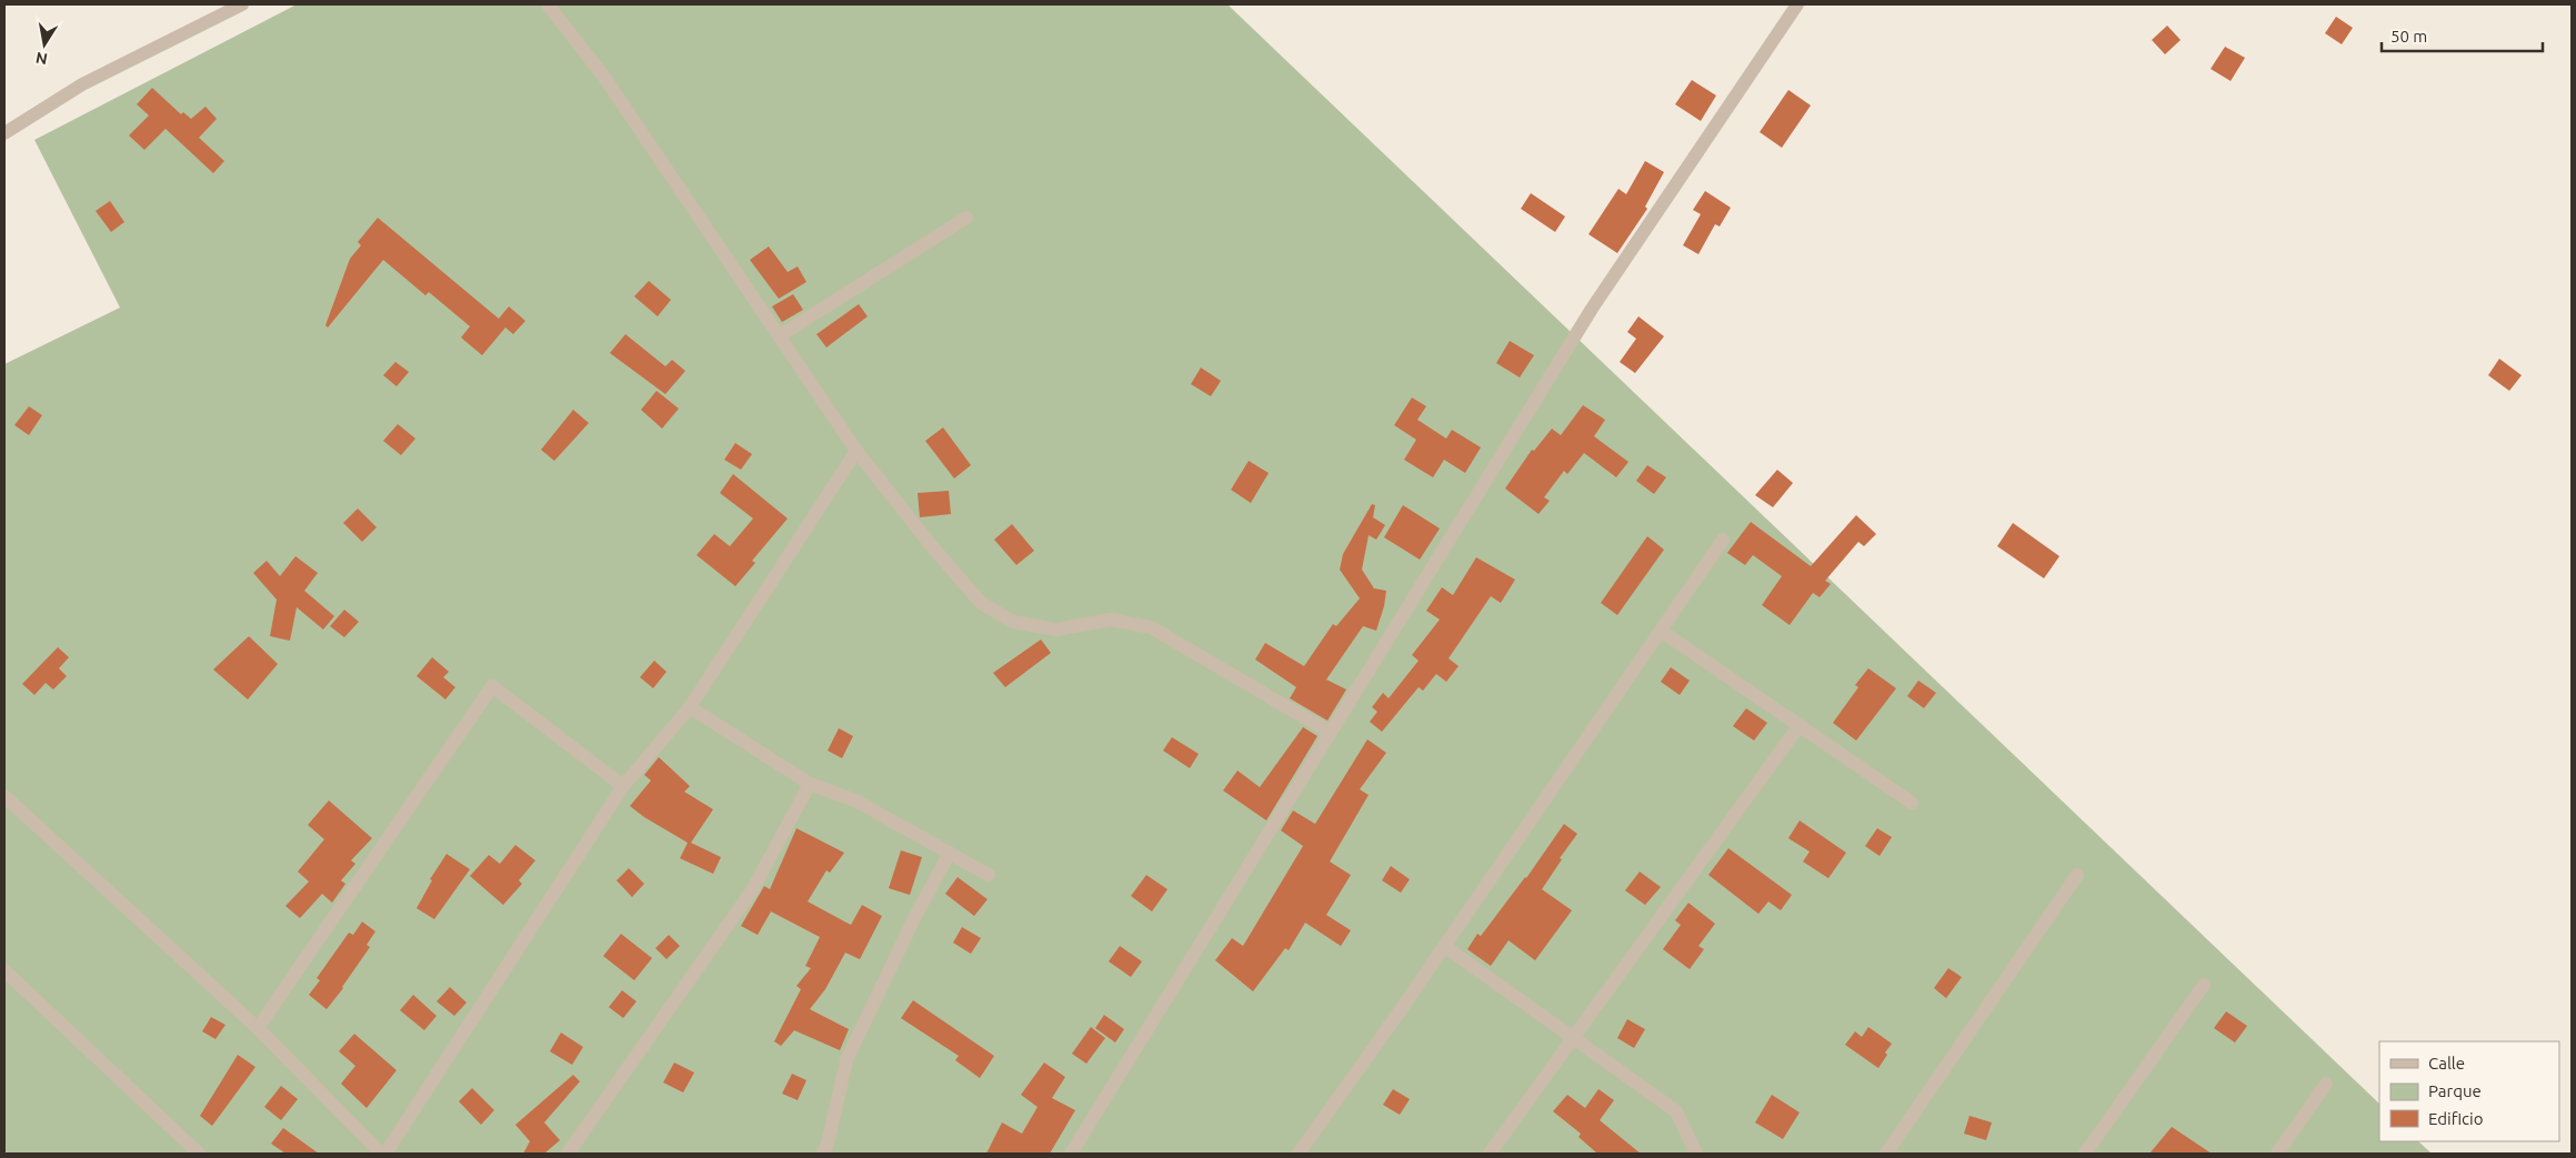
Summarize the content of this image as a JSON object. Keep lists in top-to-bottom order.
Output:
{
  "legend": ["Calle", "Parque", "Edificio"],
  "scale_bar": "50 m",
  "north": "bottom"
}
